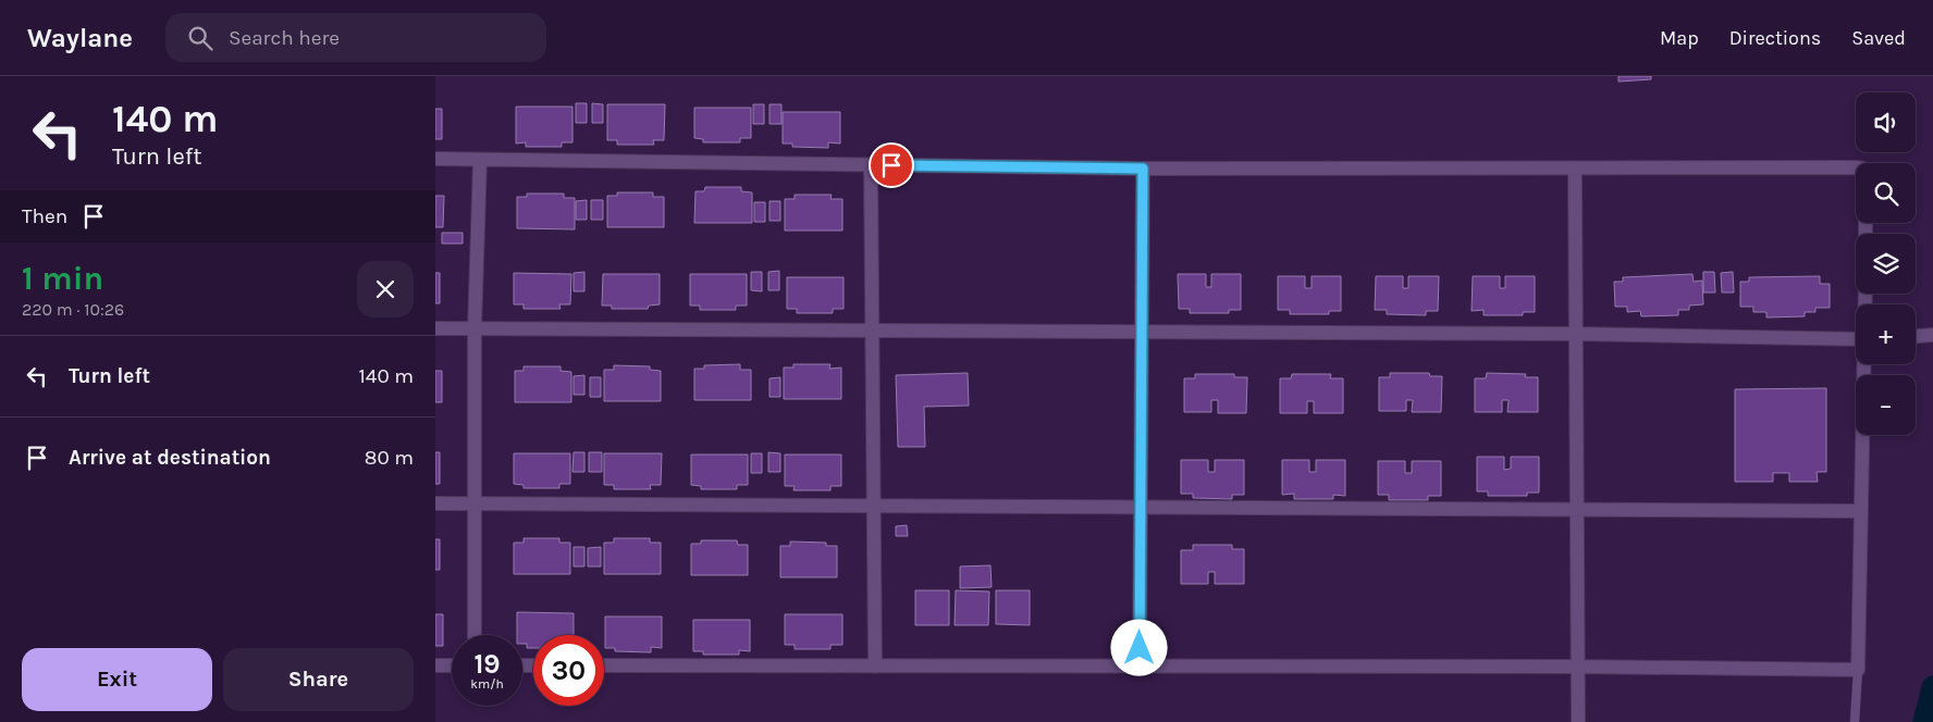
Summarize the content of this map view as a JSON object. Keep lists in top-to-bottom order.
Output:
{
  "page": {
    "header": "Waylane",
    "search": "Search here",
    "nav": ["Map", "Directions", "Saved"],
    "turn": ["140 m", "Turn left"],
    "map_buttons": ["+", "−"],
    "then": "Then",
    "heading": ["1 min", "220 m · 10:26"],
    "list": [
      {
        "name": "Turn left",
        "value": "140 m"
      },
      {
        "name": "Arrive at destination",
        "value": "80 m"
      }
    ],
    "speed": "19 km/h",
    "limit": "30",
    "buttons": ["Exit", "Share"]
  }
}
